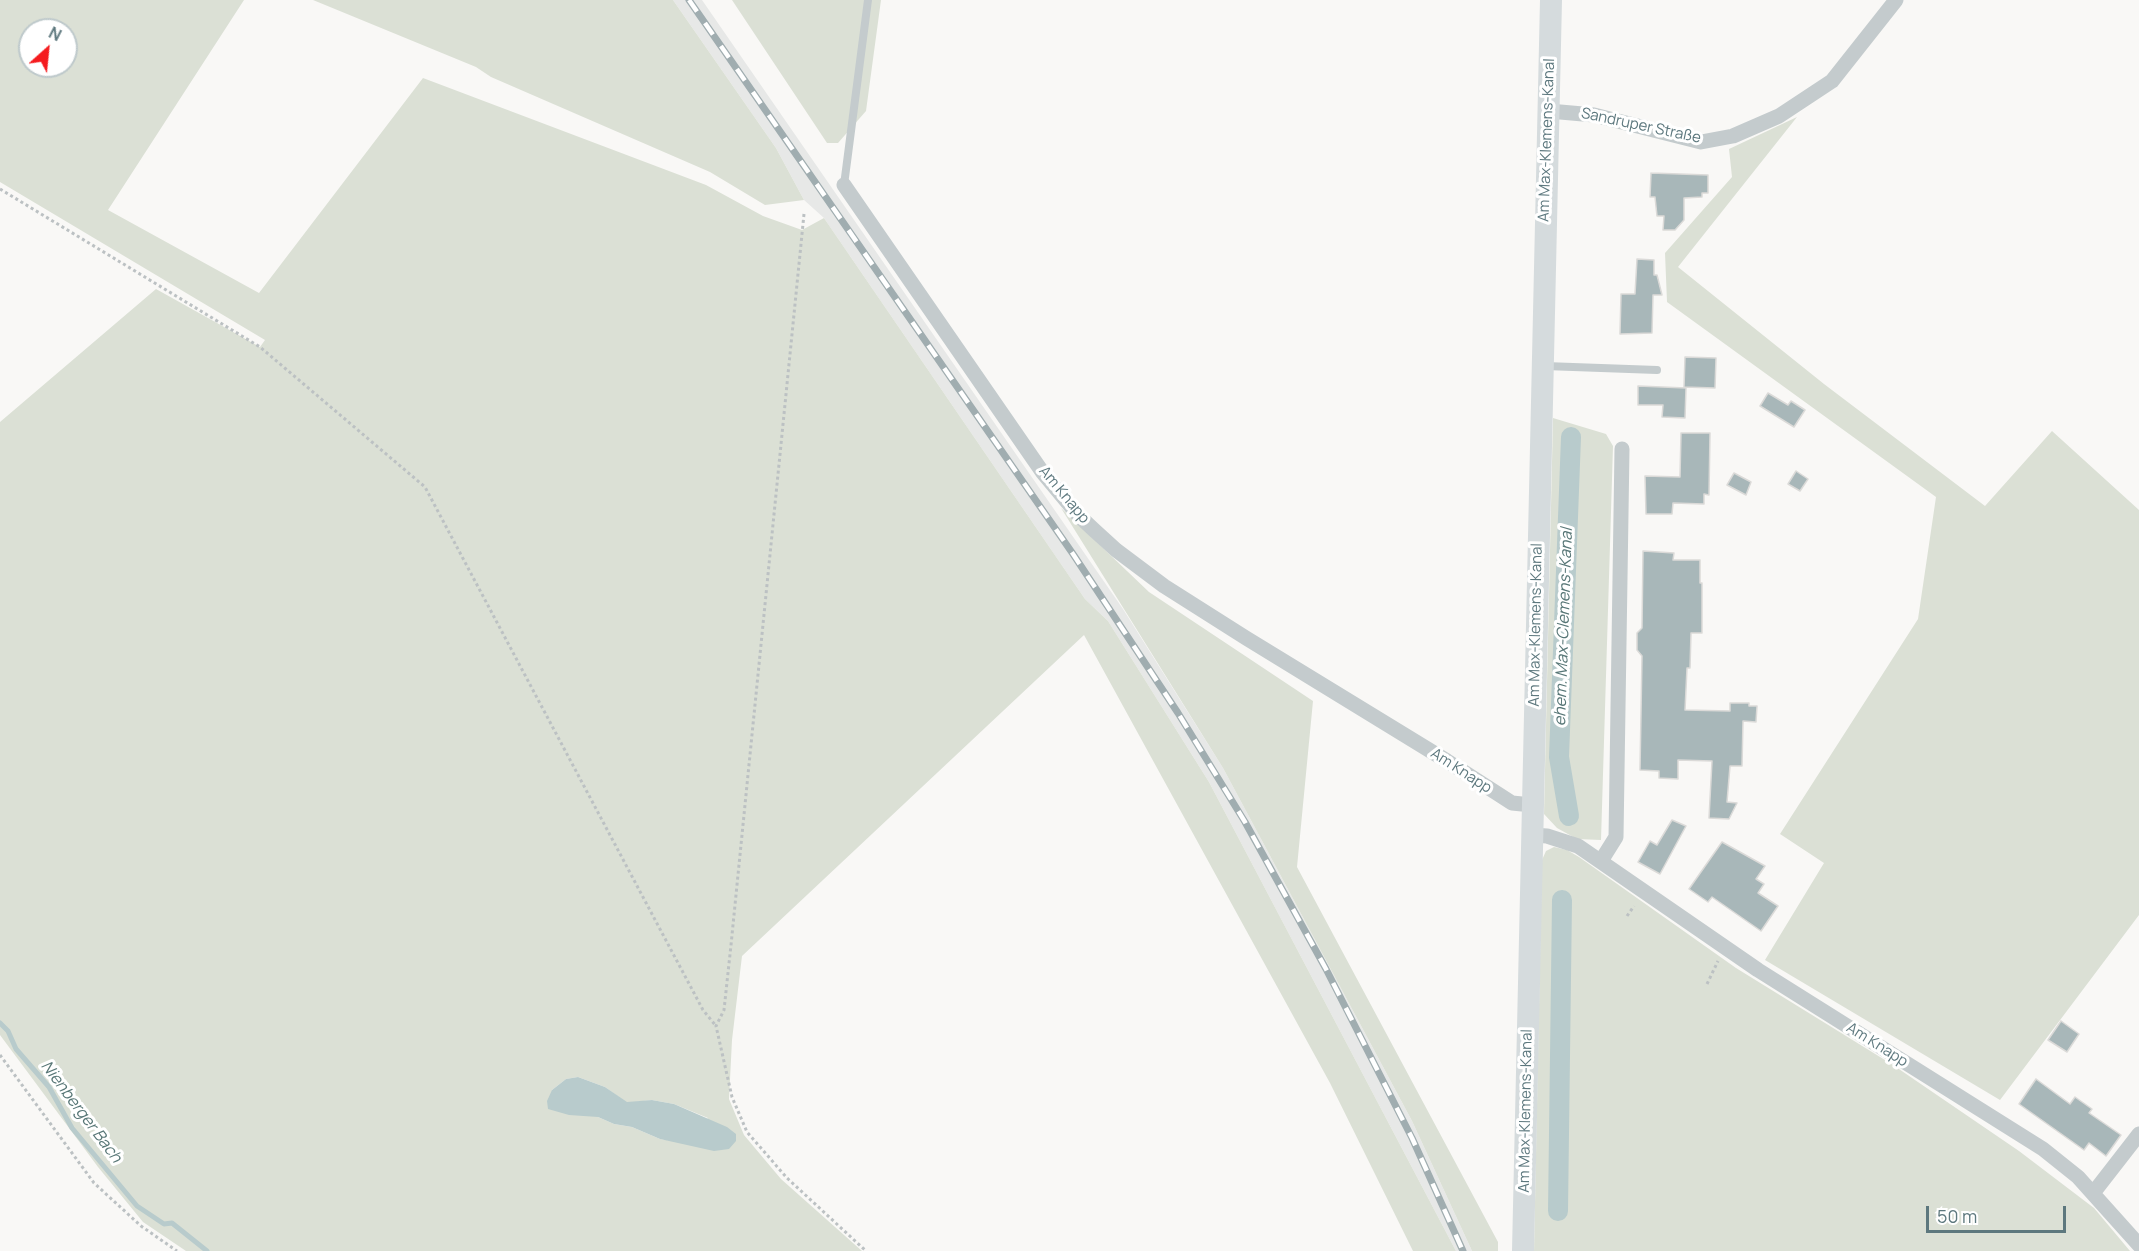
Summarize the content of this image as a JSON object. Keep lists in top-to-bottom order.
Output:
{
  "streets": {
    "main road": ["Am Max-Klemens-Kanal"],
    "street": ["Sandruper Straße", "Am Knapp"]
  },
  "crossings": [
    ["Sandruper Straße", "Am Max-Klemens-Kanal"],
    ["Am Max-Klemens-Kanal", "Am Knapp"]
  ],
  "water": ["ehem. Max-Clemens-Kanal", "Nienberger Bach"],
  "scale_bar": "50 m",
  "north": "top right"
}
